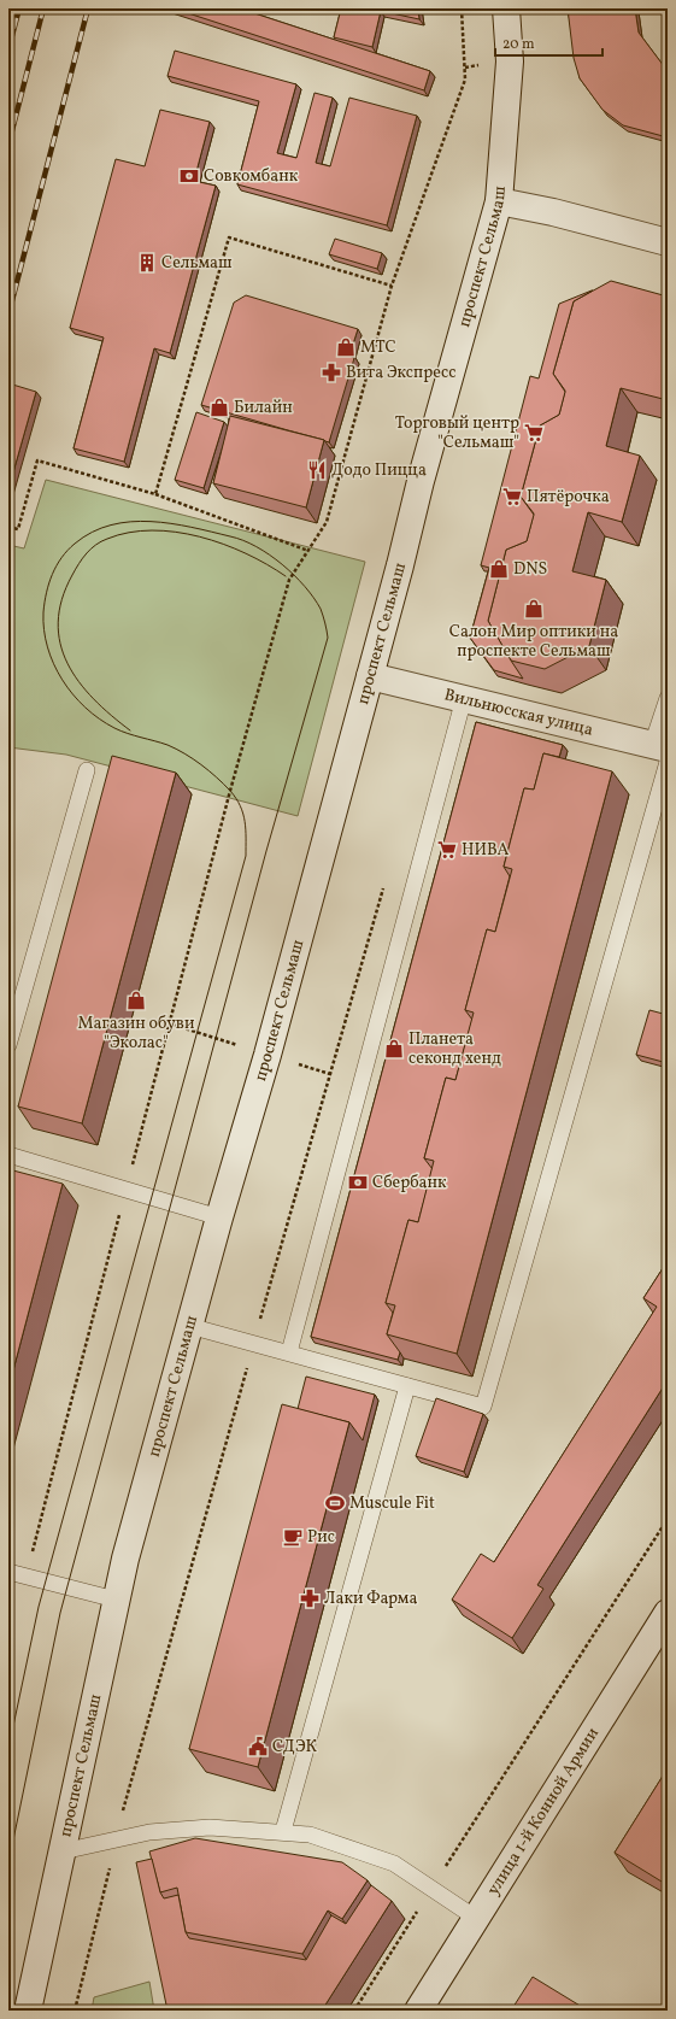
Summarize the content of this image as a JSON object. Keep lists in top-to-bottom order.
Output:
{
  "streets": {
    "main road": ["проспект Сельмаш", "Вильнюсская улица", "улица 1-й Конной Армии"]
  },
  "crossings": [
    ["проспект Сельмаш", "Вильнюсская улица"]
  ],
  "places": {
    "bank": ["Совкомбанк", "Сбербанк"],
    "building": ["Сельмаш"],
    "shop": [
      "МТС",
      "Билайн",
      "DNS",
      "Салон Мир оптики на проспекте Сельмаш",
      "Магазин обуви \"Эколас\"",
      "Планета секонд хенд"
    ],
    "pharmacy": ["Вита Экспресс", "Лаки Фарма"],
    "supermarket": ["Торговый центр \"Сельмаш\"", "Пятёрочка", "НИВА"],
    "restaurant": ["Додо Пицца"],
    "sports": ["Muscule Fit"],
    "cafe": ["Рис"],
    "public building": ["СДЭК"]
  },
  "scale_bar": "20 m"
}
